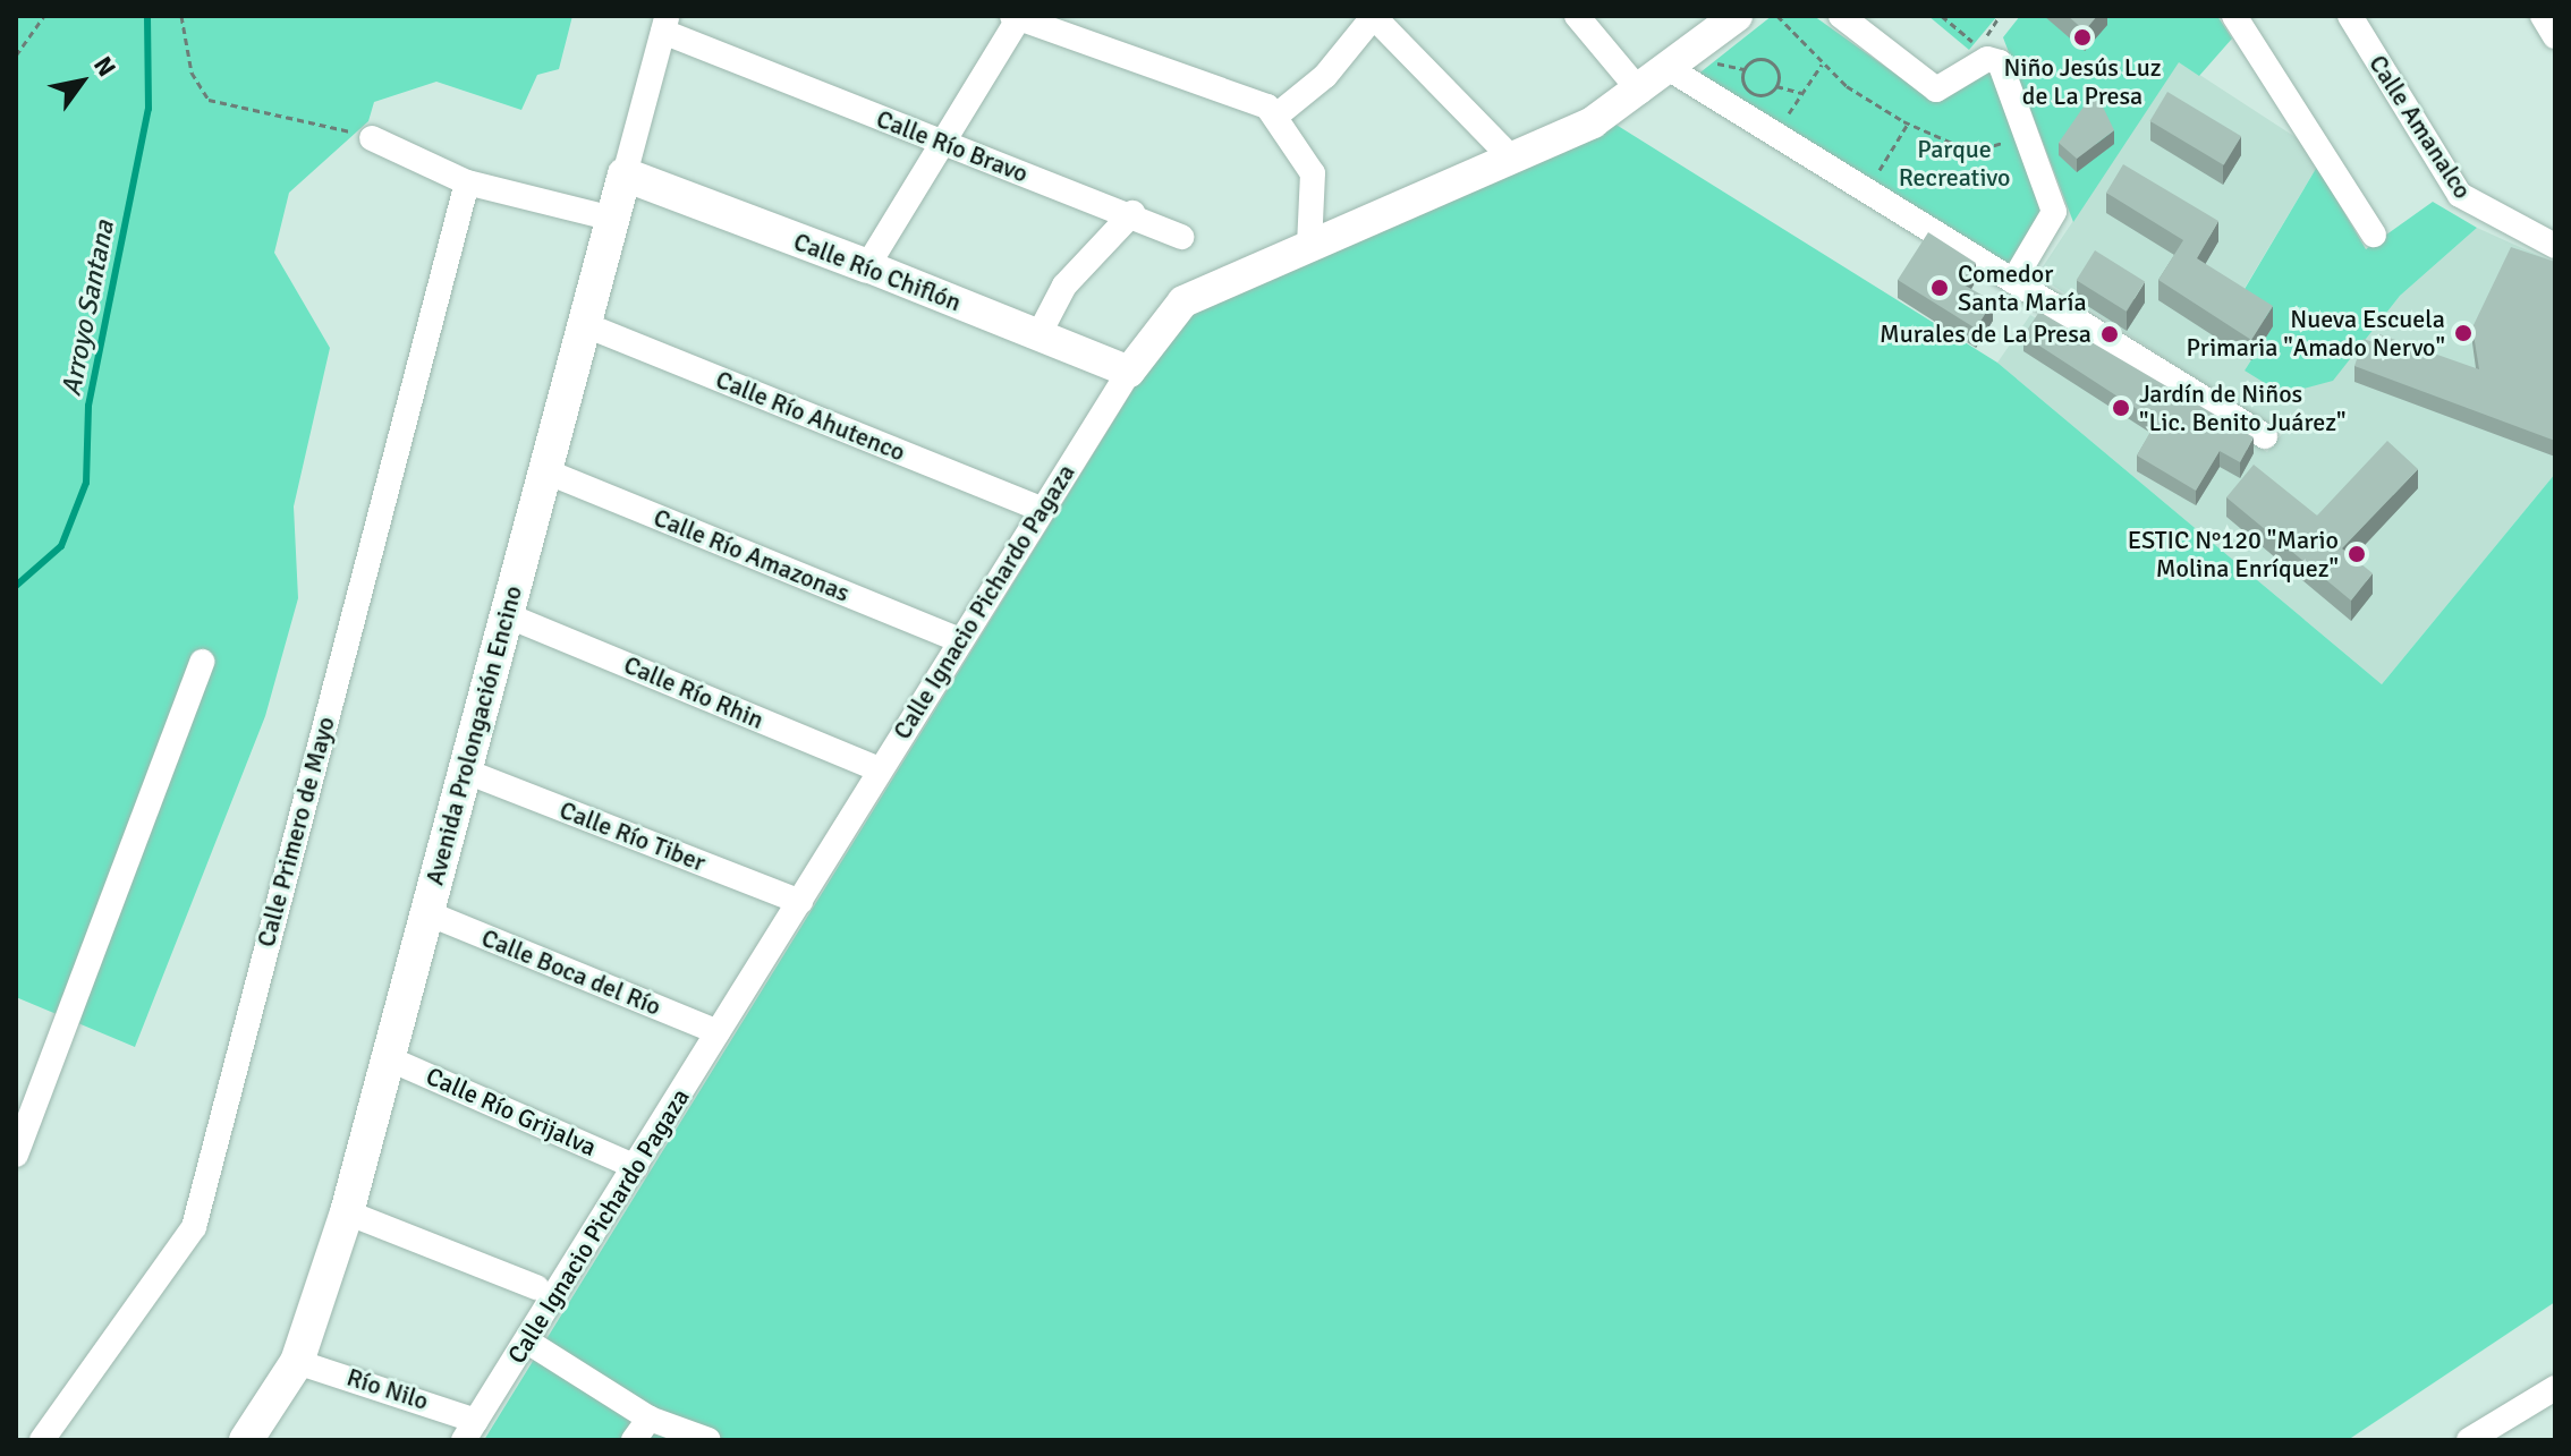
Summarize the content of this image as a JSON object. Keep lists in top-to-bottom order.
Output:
{
  "streets": {
    "main road": ["Calle Río Chiflón", "Avenida Prolongación Encino"],
    "street": [
      "Calle Amanalco",
      "Calle Río Bravo",
      "Calle Río Ahutenco",
      "Calle Río Amazonas",
      "Calle Ignacio Pichardo Pagaza",
      "Calle Río Rhin",
      "Calle Primero de Mayo",
      "Calle Río Tiber",
      "Calle Boca del Río",
      "Calle Río Grijalva",
      "Río Nilo"
    ]
  },
  "crossings": [
    ["Calle Río Bravo", "Avenida Prolongación Encino"],
    ["Calle Río Chiflón", "Calle Ignacio Pichardo Pagaza"],
    ["Calle Río Chiflón", "Avenida Prolongación Encino"],
    ["Calle Río Ahutenco", "Calle Ignacio Pichardo Pagaza"],
    ["Calle Río Ahutenco", "Avenida Prolongación Encino"],
    ["Calle Río Amazonas", "Calle Ignacio Pichardo Pagaza"],
    ["Calle Río Amazonas", "Avenida Prolongación Encino"],
    ["Calle Ignacio Pichardo Pagaza", "Calle Río Rhin"],
    ["Calle Ignacio Pichardo Pagaza", "Calle Río Tiber"],
    ["Calle Ignacio Pichardo Pagaza", "Calle Boca del Río"],
    ["Calle Ignacio Pichardo Pagaza", "Calle Río Grijalva"],
    ["Calle Ignacio Pichardo Pagaza", "Río Nilo"],
    ["Calle Río Rhin", "Avenida Prolongación Encino"],
    ["Avenida Prolongación Encino", "Calle Río Tiber"],
    ["Avenida Prolongación Encino", "Calle Boca del Río"],
    ["Avenida Prolongación Encino", "Calle Río Grijalva"],
    ["Avenida Prolongación Encino", "Río Nilo"]
  ],
  "water": ["Arroyo Santana"],
  "parks": ["Parque Recreativo"],
  "places": [
    "Niño Jesús Luz de La Presa",
    "Comedor Santa María",
    "Nueva Escuela Primaria \"Amado Nervo\"",
    "Murales de La Presa",
    "Jardín de Niños \"Lic. Benito Juárez\"",
    "ESTIC N°120 \"Mario Molina Enríquez\""
  ],
  "north": "top right"
}
